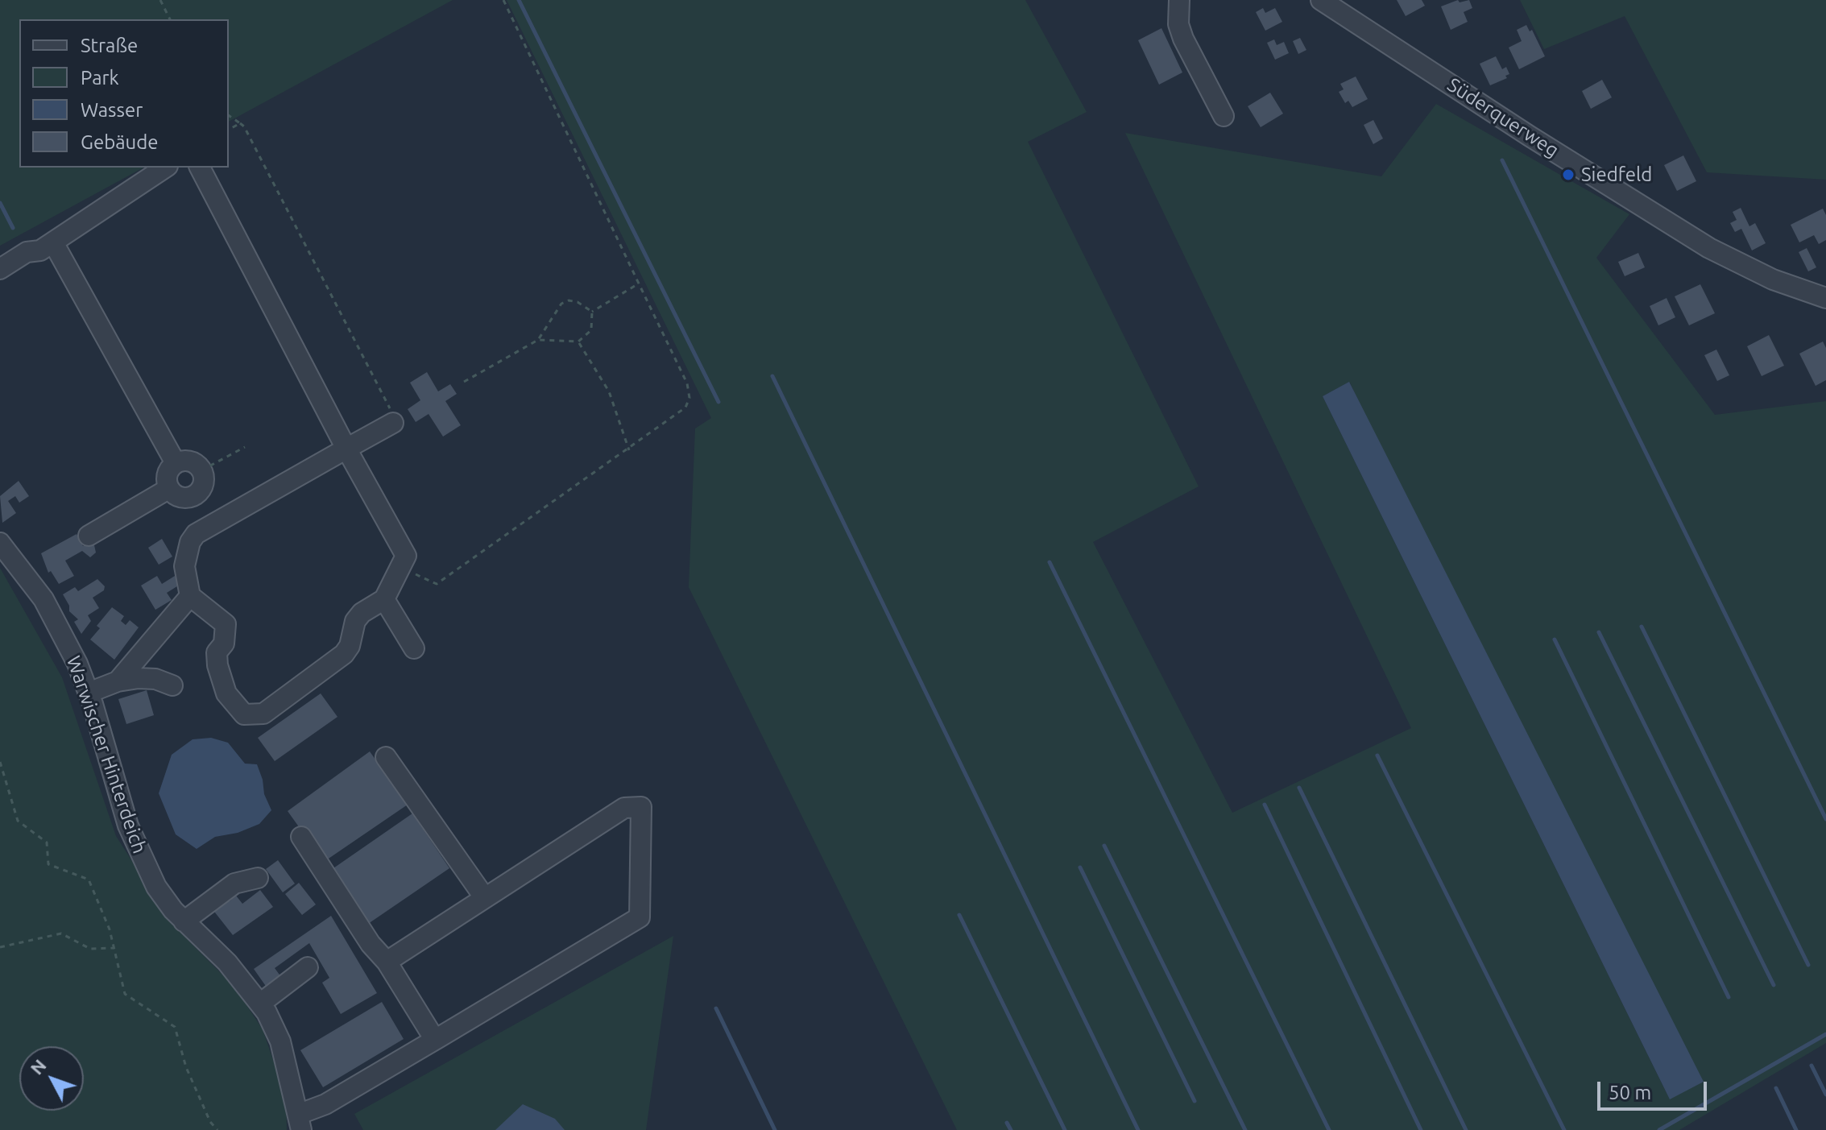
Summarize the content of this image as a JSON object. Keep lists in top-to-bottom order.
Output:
{
  "streets": {
    "street": ["Süderquerweg", "Warwischer Hinterdeich"]
  },
  "places": ["Siedfeld"],
  "legend": [
    "Straße",
    "Park",
    "Wasser",
    "Gebäude"
  ],
  "scale_bar": "50 m",
  "north": "top left"
}
